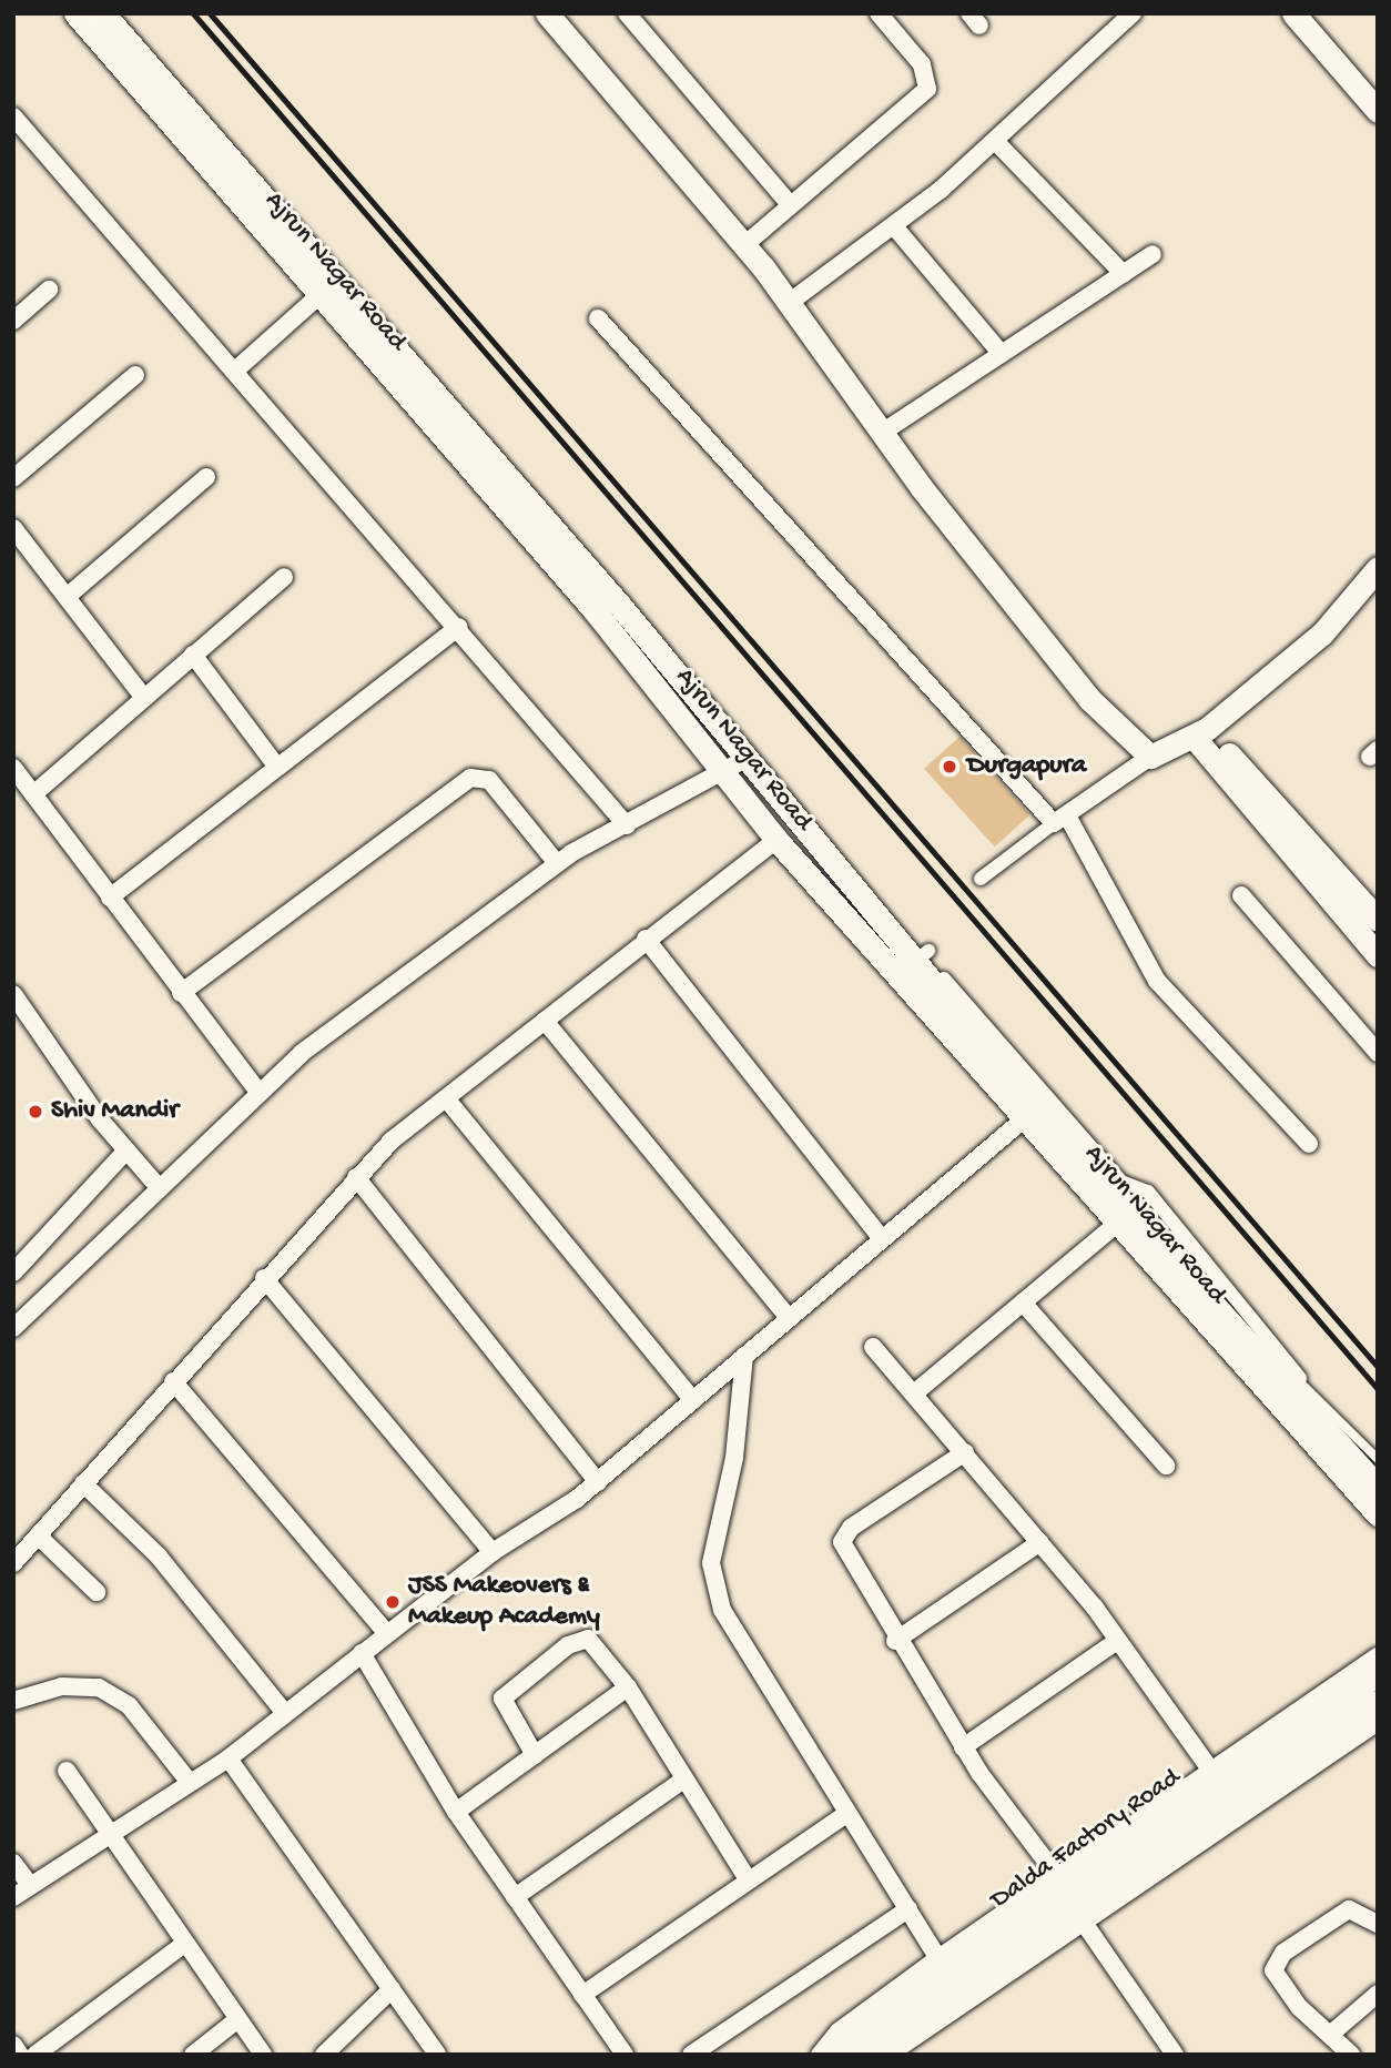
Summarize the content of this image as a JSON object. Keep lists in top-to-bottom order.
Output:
{
  "streets": {
    "street": ["Ajrun Nagar Road", "Dalda Factory Road"]
  },
  "places": ["Durgapura", "Shiv Mandir", "JSS Makeovers & Makeup Academy"]
}
